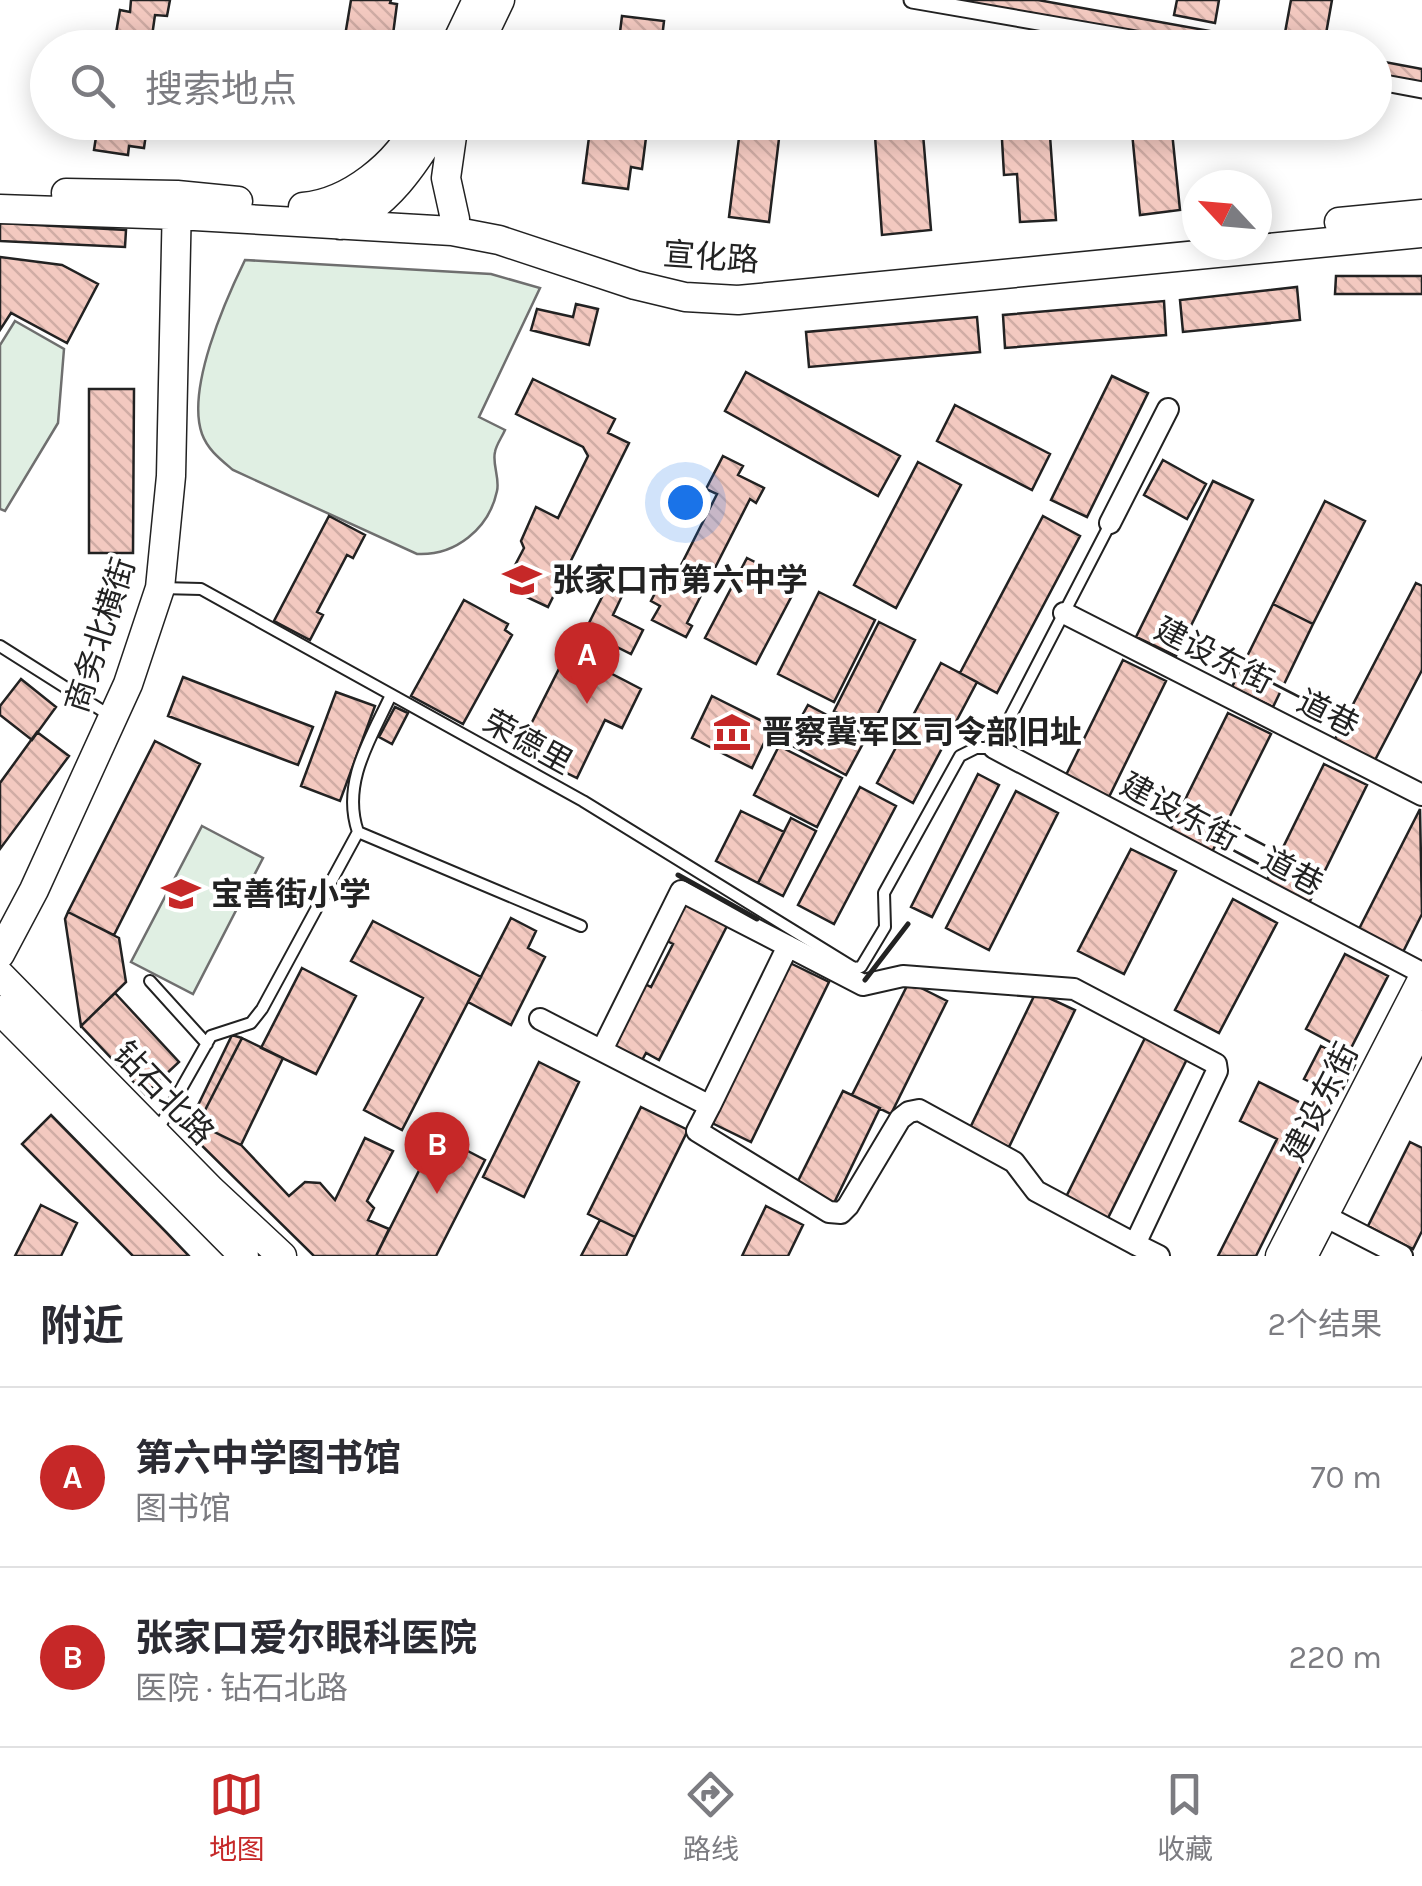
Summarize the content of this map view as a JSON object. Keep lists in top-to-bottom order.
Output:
{
  "streets": {
    "main road": [
      "宣化路",
      "商务北横街",
      "钻石北路",
      "建设东街"
    ],
    "street": ["建设东街一道巷", "建设东街二道巷"],
    "lane": ["荣德里"]
  },
  "crossings": [
    ["宣化路", "商务北横街"],
    ["商务北横街", "荣德里"],
    ["荣德里", "建设东街二道巷"],
    ["建设东街二道巷", "建设东街"]
  ],
  "places": {
    "school or university": ["张家口市第六中学", "宝善街小学"],
    "museum": ["晋察冀军区司令部旧址"]
  },
  "north": "top left",
  "page": {
    "search": "搜索地点",
    "pins": ["A", "B"],
    "heading": ["附近", "2个结果"],
    "list": [
      {
        "mark": "A",
        "name": "第六中学图书馆",
        "note": "图书馆",
        "value": "70 m"
      },
      {
        "mark": "B",
        "name": "张家口爱尔眼科医院",
        "note": "医院 · 钻石北路",
        "value": "220 m"
      }
    ],
    "nav": ["地图", "路线", "收藏"]
  }
}
